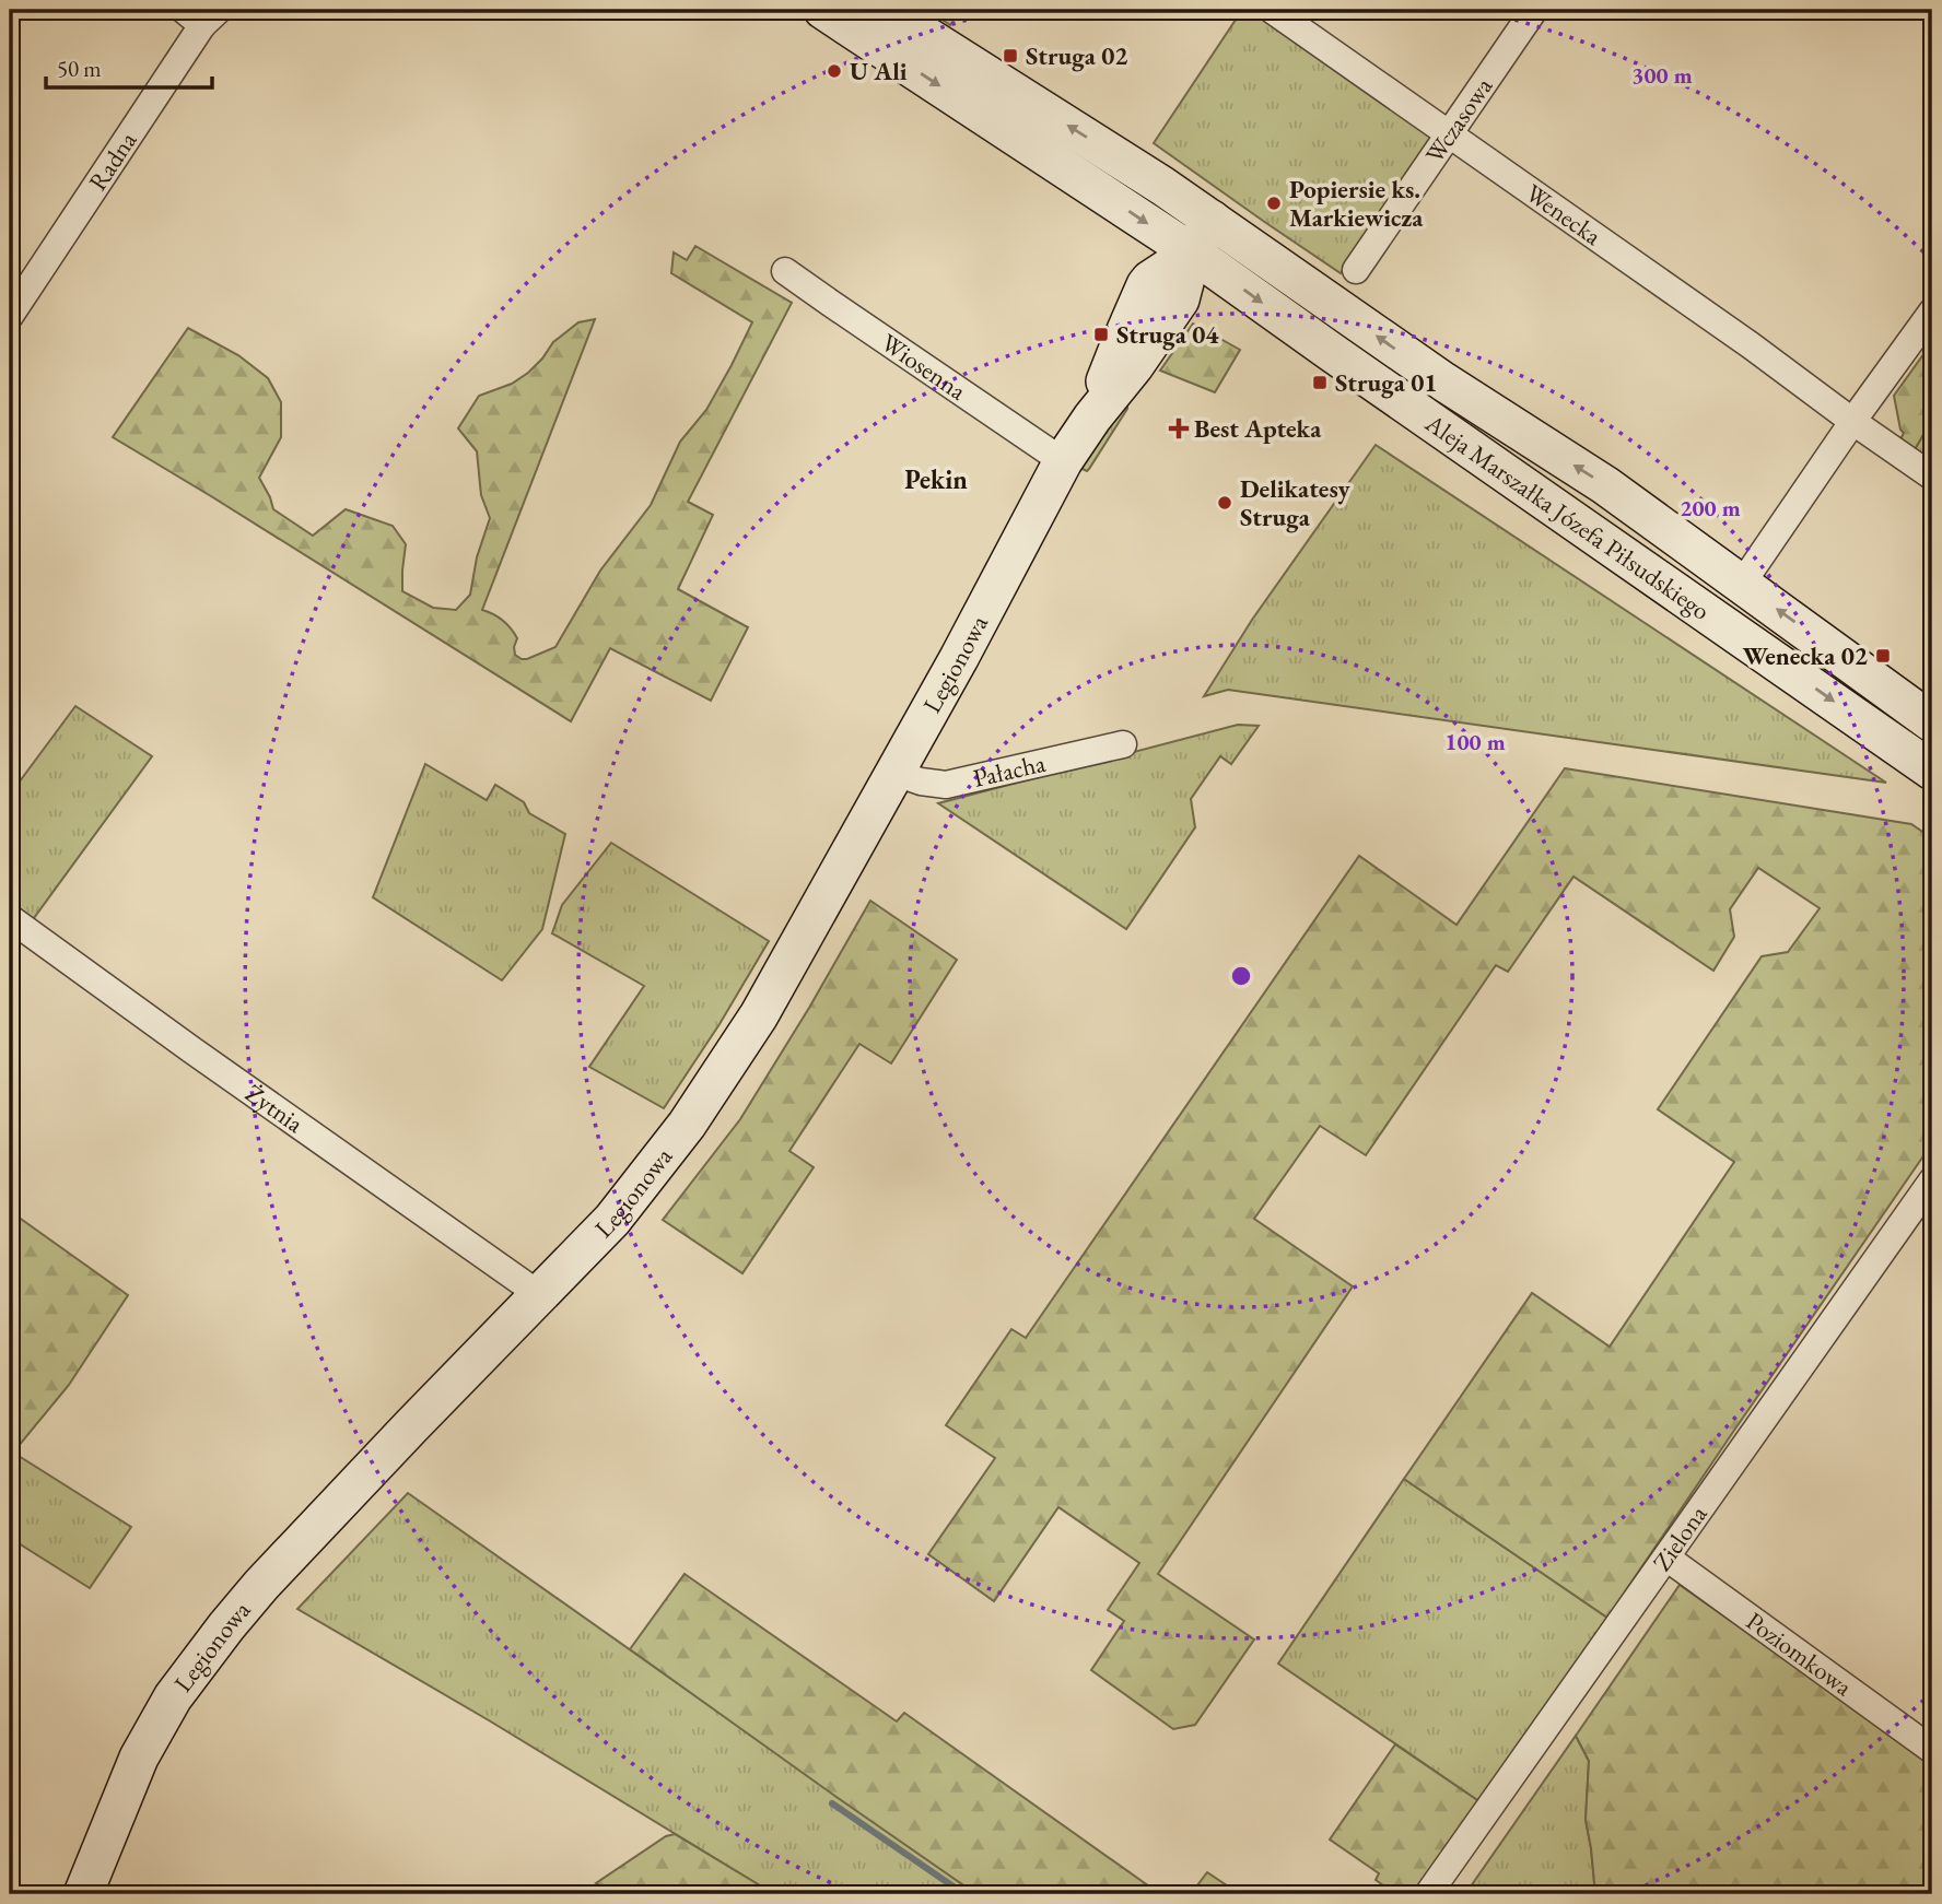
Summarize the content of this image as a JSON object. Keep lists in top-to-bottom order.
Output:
{
  "streets": {
    "main road": ["Aleja Marszałka Józefa Piłsudskiego", "Legionowa"],
    "street": [
      "Wczasowa",
      "Radna",
      "Wenecka",
      "Wiosenna",
      "Pałacha",
      "Żytnia",
      "Zielona",
      "Poziomkowa"
    ]
  },
  "crossings": [
    ["Wczasowa", "Wenecka"],
    ["Wiosenna", "Legionowa"],
    ["Aleja Marszałka Józefa Piłsudskiego", "Legionowa"],
    ["Legionowa", "Pałacha"],
    ["Legionowa", "Żytnia"],
    ["Zielona", "Poziomkowa"]
  ],
  "districts": ["Pekin"],
  "places": {
    "transit": [
      "Struga 02",
      "Struga 04",
      "Struga 01",
      "Wenecka 02"
    ],
    "other": ["U Ali", "Popiersie ks. Markiewicza", "Delikatesy Struga"],
    "health": ["Best Apteka"]
  },
  "scale_bar": "50 m",
  "rings": ["300 m", "200 m", "100 m"]
}
